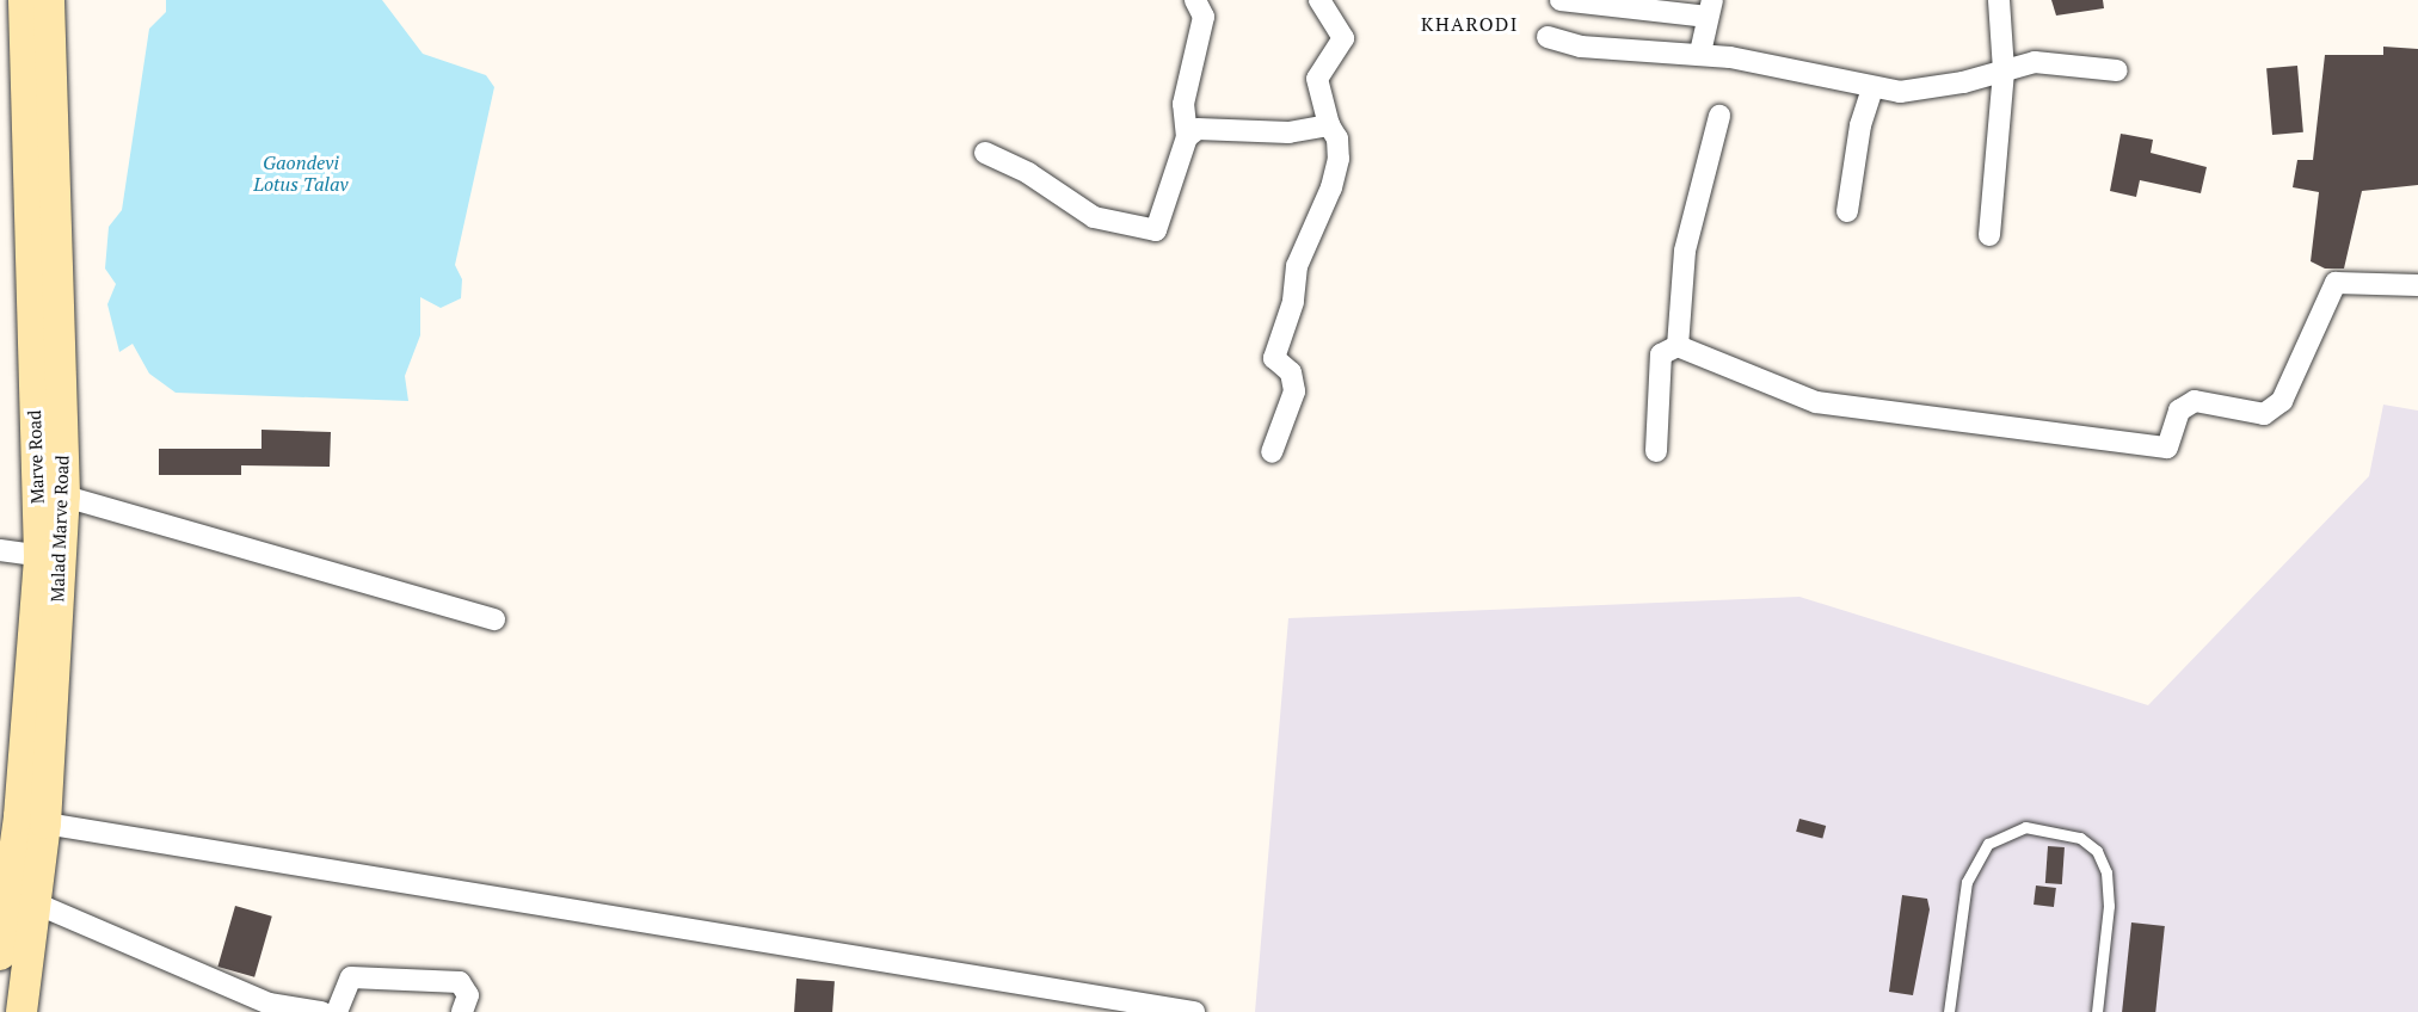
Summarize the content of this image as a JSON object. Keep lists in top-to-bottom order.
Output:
{
  "streets": {
    "main road": ["Marve Road", "Malad Marve Road"]
  },
  "crossings": [
    ["Marve Road", "Malad Marve Road"]
  ],
  "districts": ["KHARODI"],
  "water": ["Gaondevi Lotus Talav"]
}
